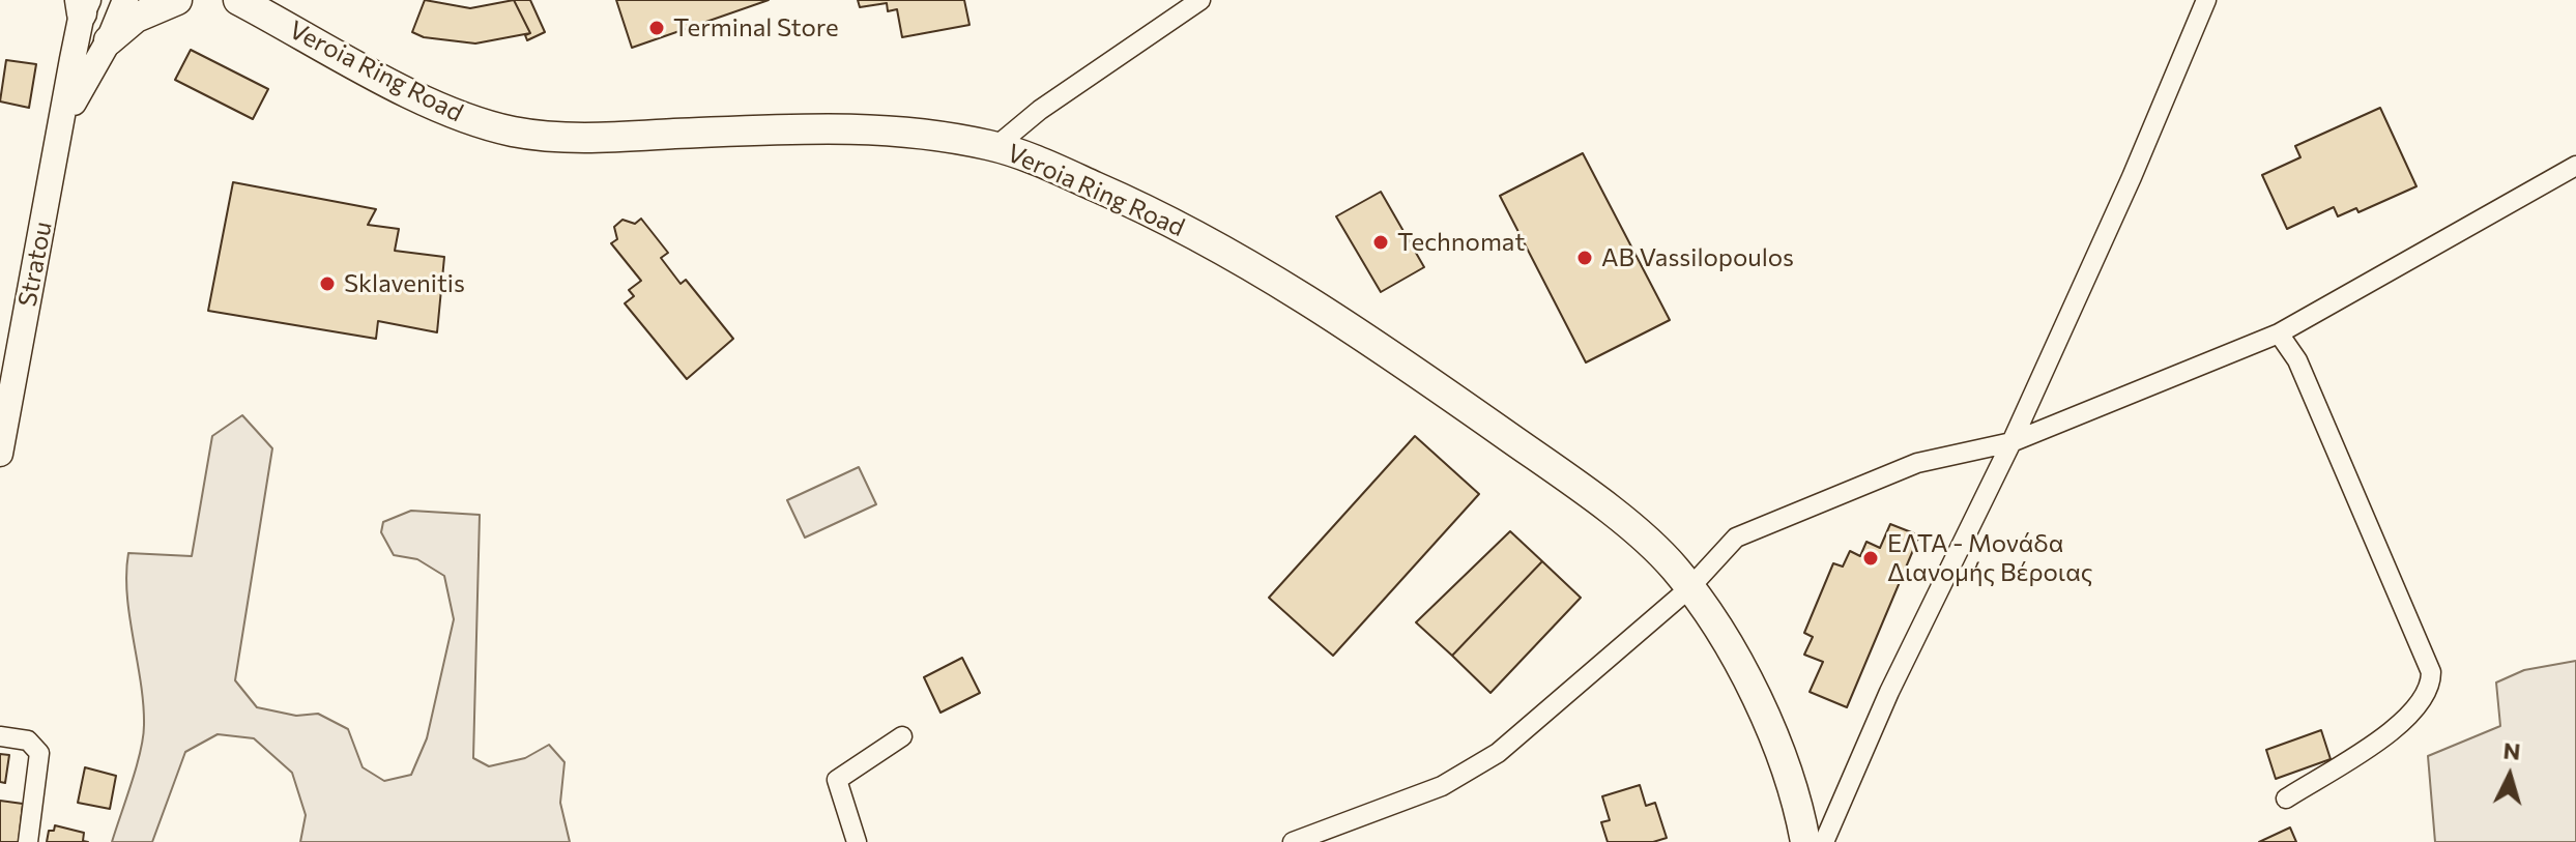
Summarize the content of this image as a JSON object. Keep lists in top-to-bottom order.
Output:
{
  "streets": {
    "main road": ["Verοia Ring Road", "Stratou"]
  },
  "places": [
    "Terminal Store",
    "Technomat",
    "AB Vassilopoulos",
    "Sklavenitis",
    "ΕΛΤΑ - Μονάδα Διανομής Βέροιας"
  ],
  "north": "top"
}
